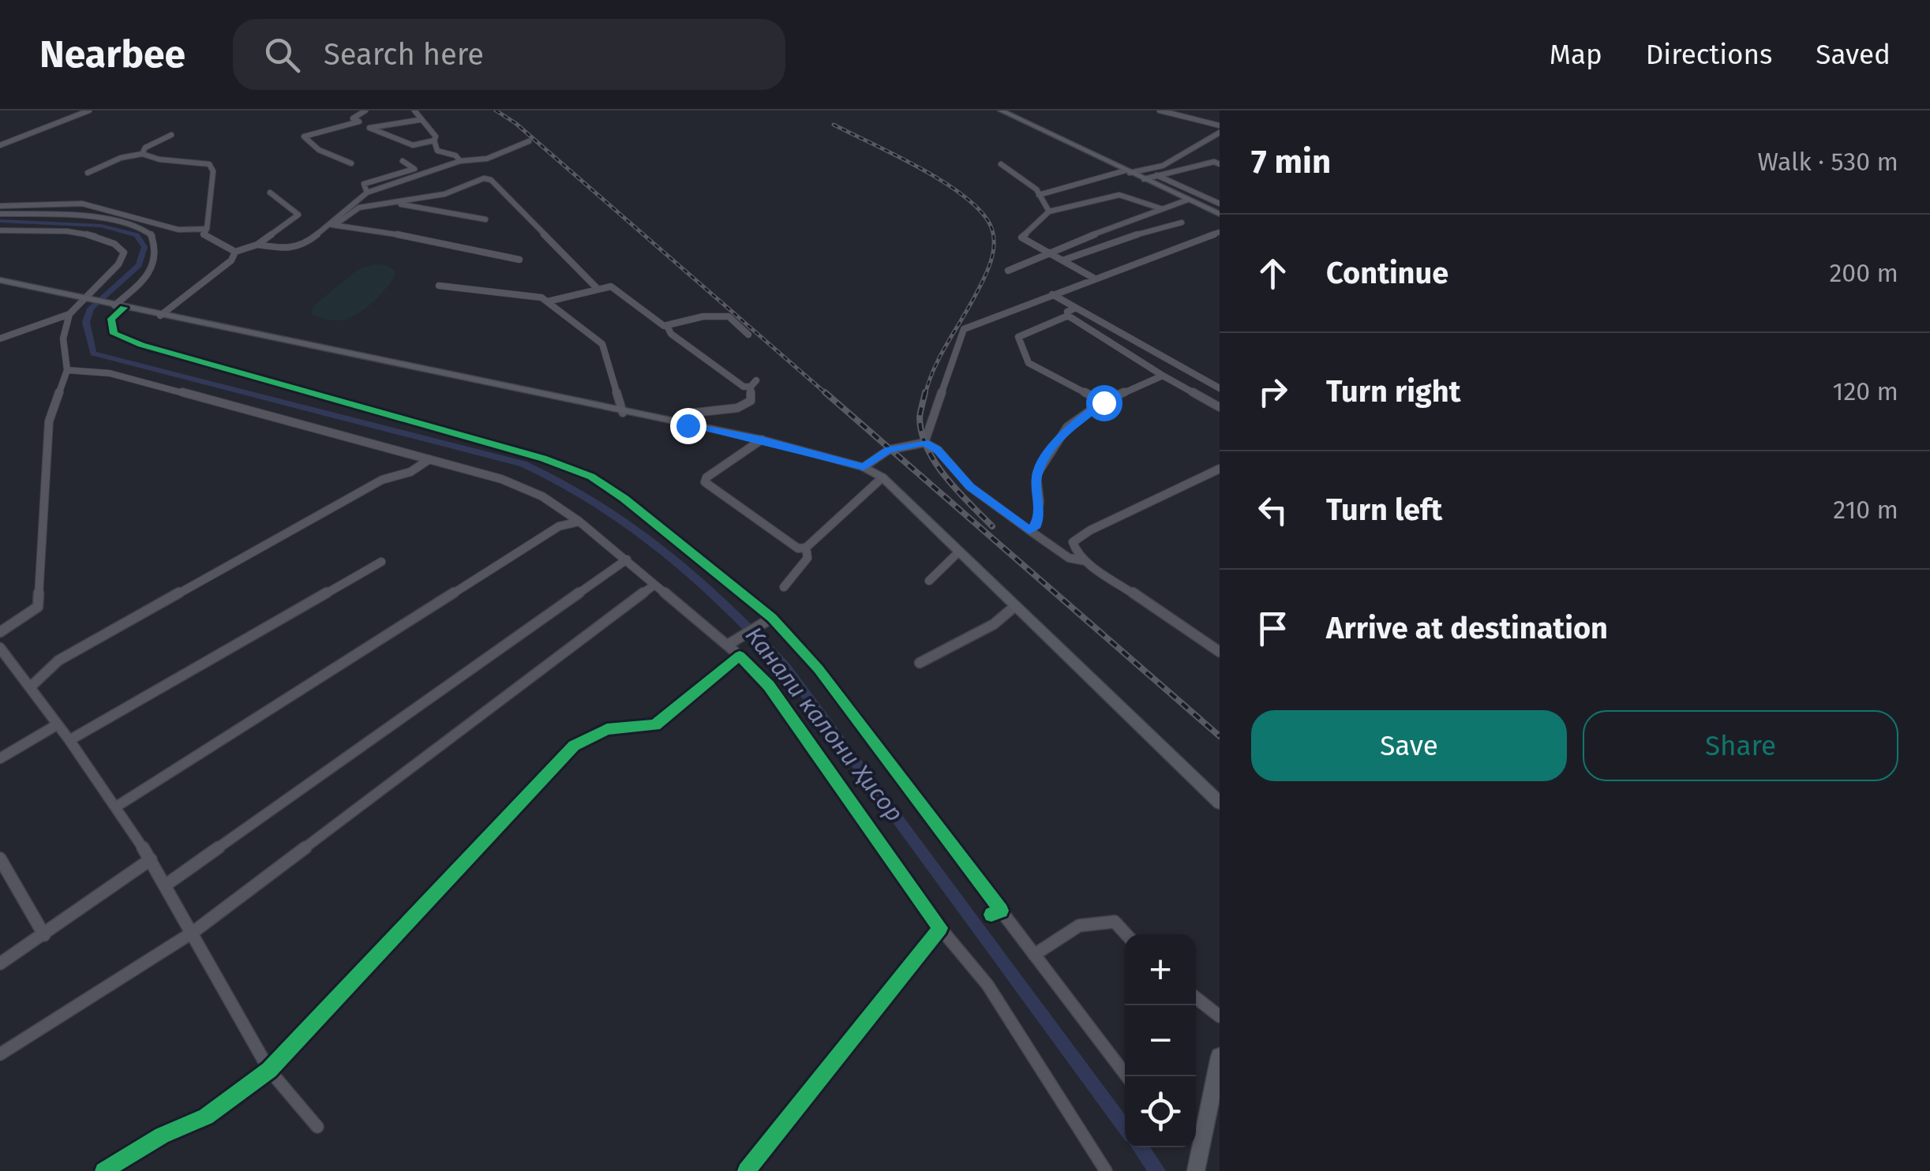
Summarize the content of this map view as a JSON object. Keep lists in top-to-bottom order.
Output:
{
  "water": ["Канали калони Ҳисор"],
  "page": {
    "header": "Nearbee",
    "search": "Search here",
    "nav": ["Map", "Directions", "Saved"],
    "heading": ["7 min", "Walk · 530 m"],
    "list": [
      ["Continue", "200 m"],
      ["Turn right", "120 m"],
      ["Turn left", "210 m"],
      "Arrive at destination"
    ],
    "buttons": ["Save", "Share"],
    "map_buttons": ["+", "−"]
  }
}
